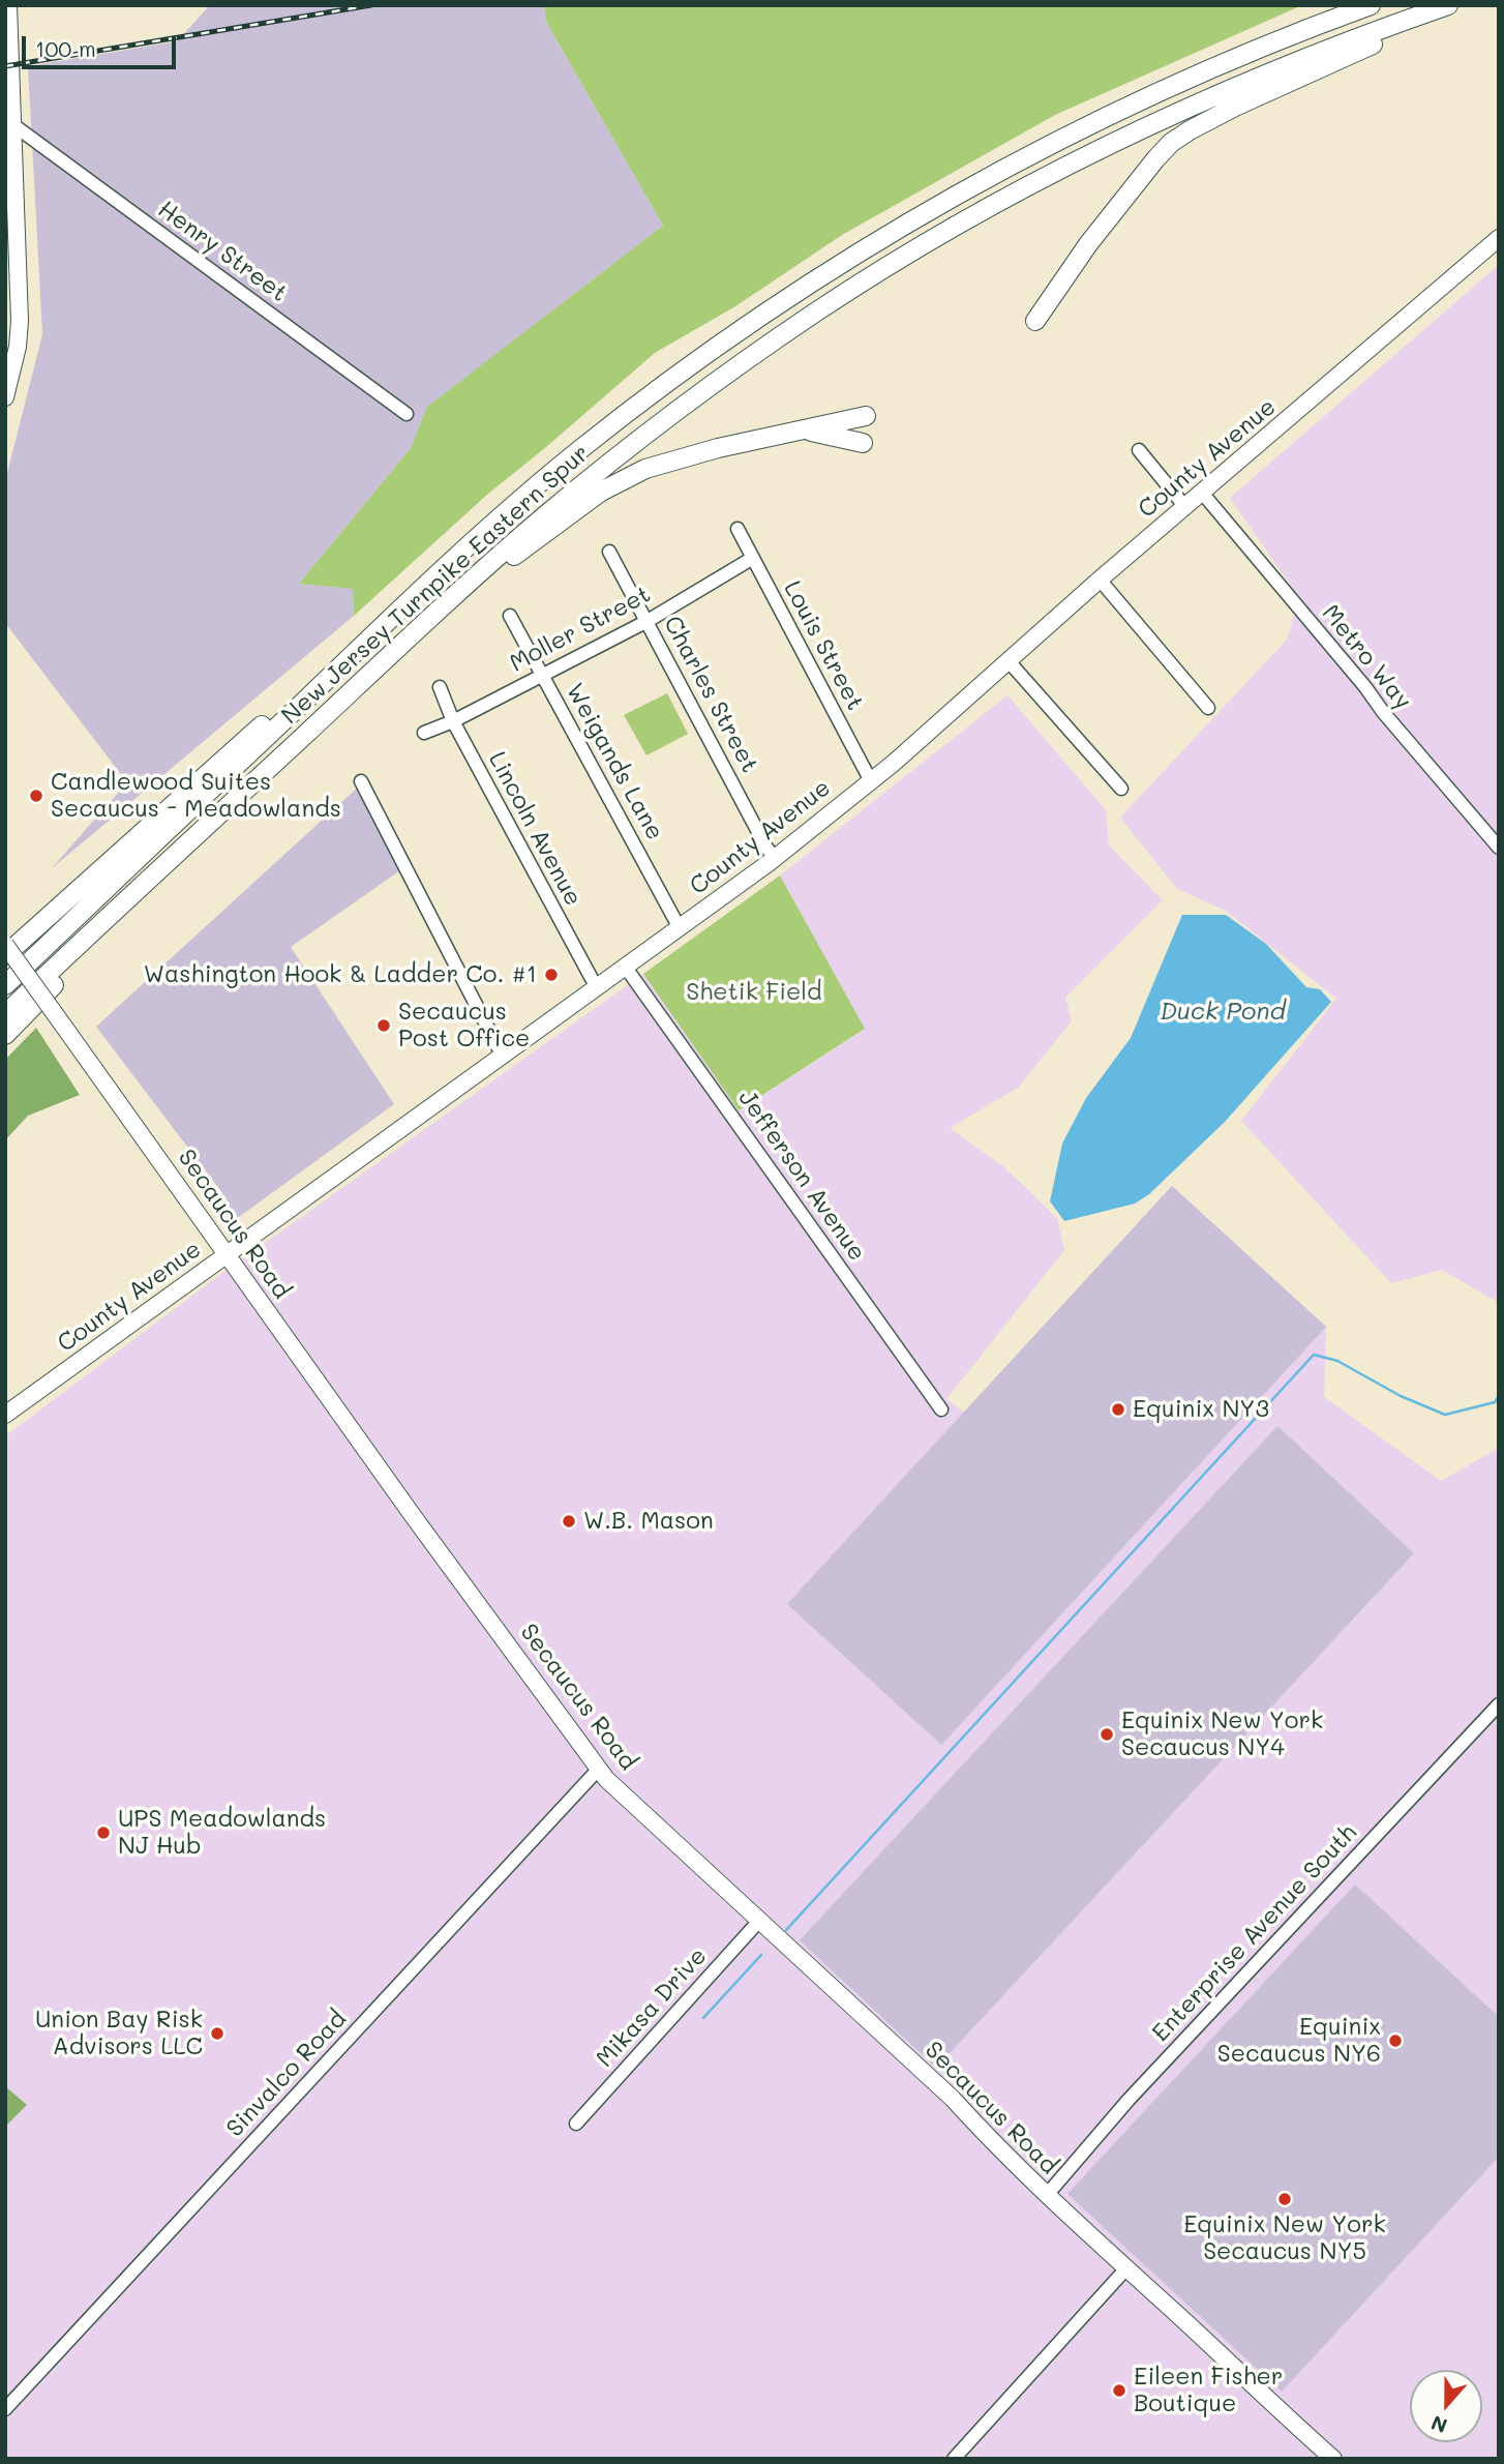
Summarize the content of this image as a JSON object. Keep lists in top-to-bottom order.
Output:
{
  "streets": {
    "highway": ["New Jersey Turnpike Eastern Spur"],
    "main road": ["County Avenue", "Secaucus Road"],
    "street": [
      "Henry Street",
      "Moller Street",
      "Louis Street",
      "Metro Way",
      "Charles Street",
      "Weigands Lane",
      "Lincoln Avenue",
      "Jefferson Avenue",
      "Enterprise Avenue South",
      "Mikasa Drive",
      "Sinvalco Road"
    ]
  },
  "crossings": [
    ["County Avenue", "Louis Street"],
    ["County Avenue", "Metro Way"],
    ["County Avenue", "Charles Street"],
    ["County Avenue", "Weigands Lane"],
    ["County Avenue", "Lincoln Avenue"],
    ["County Avenue", "Jefferson Avenue"],
    ["County Avenue", "Secaucus Road"],
    ["Moller Street", "Louis Street"],
    ["Moller Street", "Charles Street"],
    ["Moller Street", "Weigands Lane"],
    ["Moller Street", "Lincoln Avenue"],
    ["Secaucus Road", "Enterprise Avenue South"],
    ["Secaucus Road", "Mikasa Drive"],
    ["Secaucus Road", "Sinvalco Road"]
  ],
  "water": ["Duck Pond"],
  "parks": ["Shetik Field"],
  "places": [
    "Candlewood Suites Secaucus - Meadowlands",
    "Washington Hook & Ladder Co. #1",
    "Secaucus Post Office",
    "Equinix NY3",
    "W.B. Mason",
    "Equinix New York Secaucus NY4",
    "UPS Meadowlands NJ Hub",
    "Union Bay Risk Advisors LLC",
    "Equinix Secaucus NY6",
    "Equinix New York Secaucus NY5",
    "Eileen Fisher Boutique"
  ],
  "scale_bar": "100 m",
  "north": "bottom"
}
